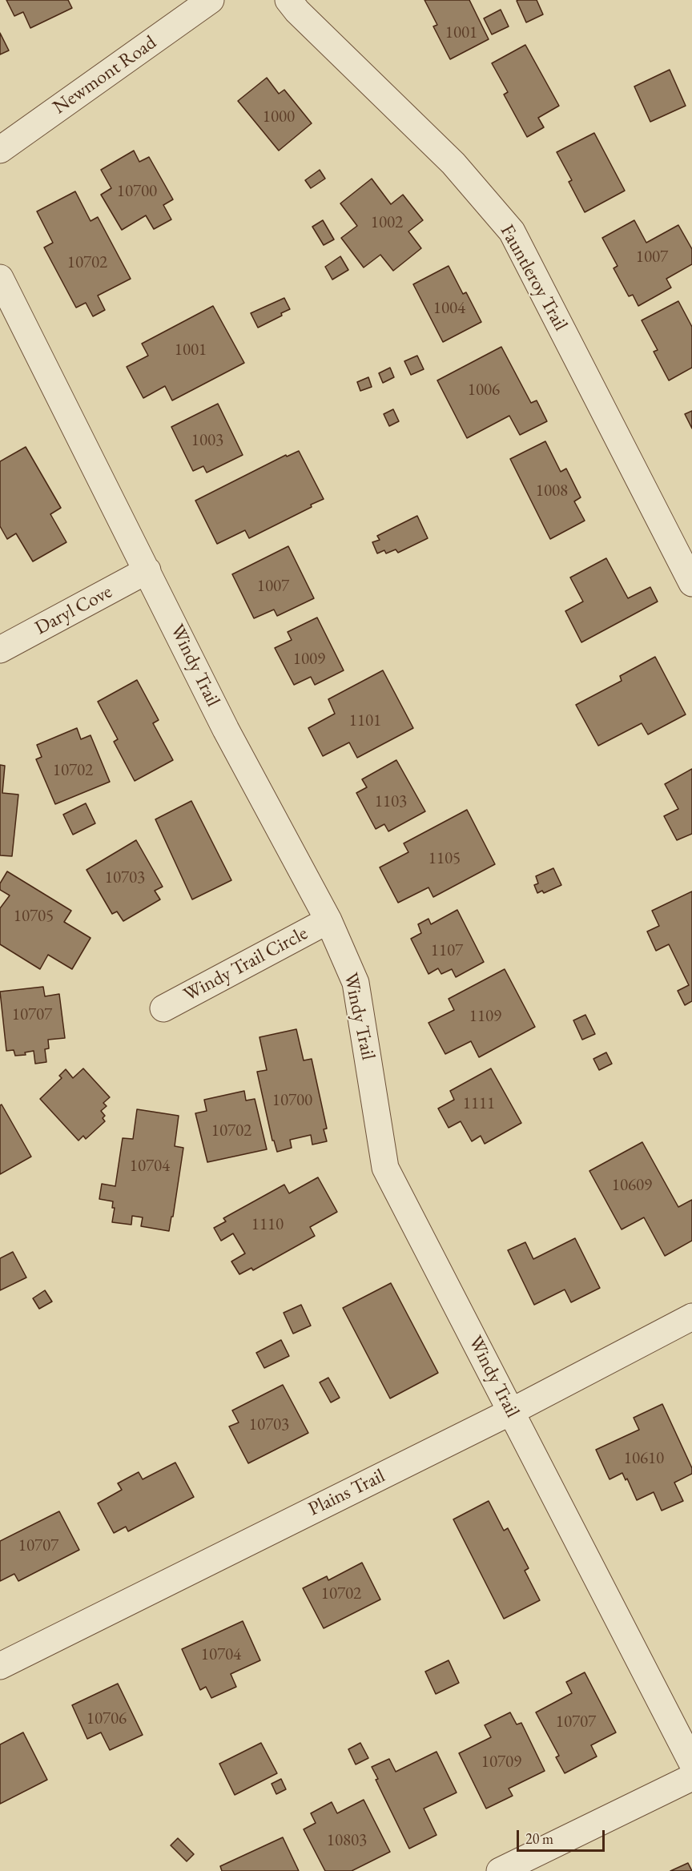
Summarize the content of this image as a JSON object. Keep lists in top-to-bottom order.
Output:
{
  "streets": {
    "street": [
      "Newmont Road",
      "Fauntleroy Trail",
      "Daryl Cove",
      "Windy Trail",
      "Windy Trail Circle",
      "Plains Trail"
    ]
  },
  "crossings": [
    ["Daryl Cove", "Windy Trail"],
    ["Windy Trail", "Windy Trail Circle"],
    ["Windy Trail", "Plains Trail"]
  ],
  "house_numbers": [
    "1001",
    "1000",
    "10700",
    "1002",
    "1007",
    "10702",
    "1004",
    "1001",
    "1006",
    "1003",
    "1008",
    "1007",
    "1009",
    "1101",
    "10702",
    "1103",
    "1105",
    "10703",
    "10705",
    "1107",
    "10707",
    "1109",
    "10700",
    "1111",
    "10702",
    "10704",
    "10609",
    "1110",
    "10703",
    "10610",
    "10707",
    "10702",
    "10704",
    "10706",
    "10707",
    "10709",
    "10803"
  ],
  "scale_bar": "20 m"
}
